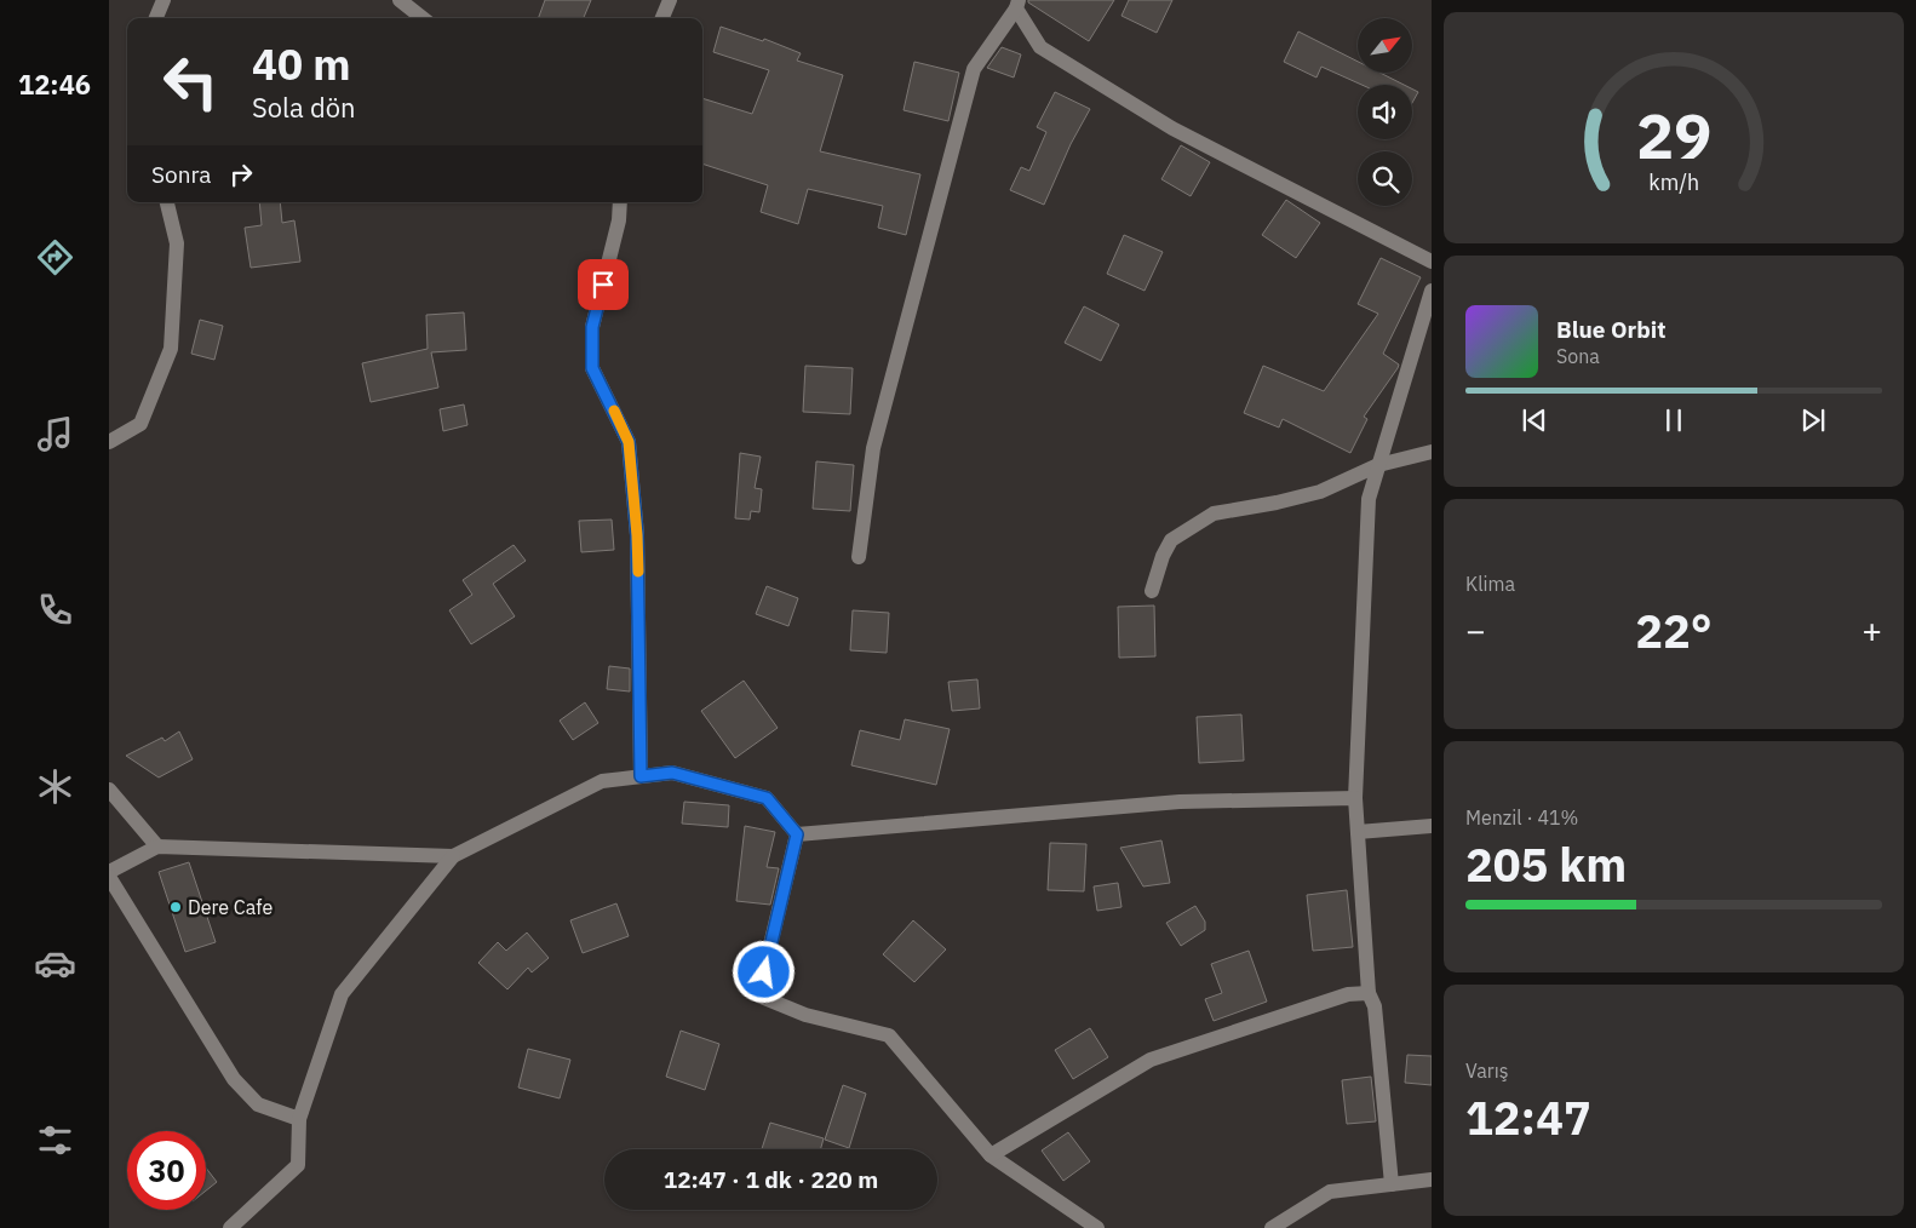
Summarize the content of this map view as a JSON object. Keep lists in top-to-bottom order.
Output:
{
  "places": ["Dere Cafe"],
  "north": "top right",
  "page": {
    "tabs": "12:46",
    "turn": ["40 m", "Sola dön"],
    "then": "Sonra",
    "song": ["Blue Orbit", "Sona"],
    "tile": [
      "Klima",
      ["Menzil · 41%", "205 km"],
      ["Varış", "12:47"]
    ],
    "heat": ["−", "22°", "+"],
    "limit": "30",
    "trip": "12:47 · 1 dk · 220 m",
    "gauge": ["29", "km/h"]
  }
}
